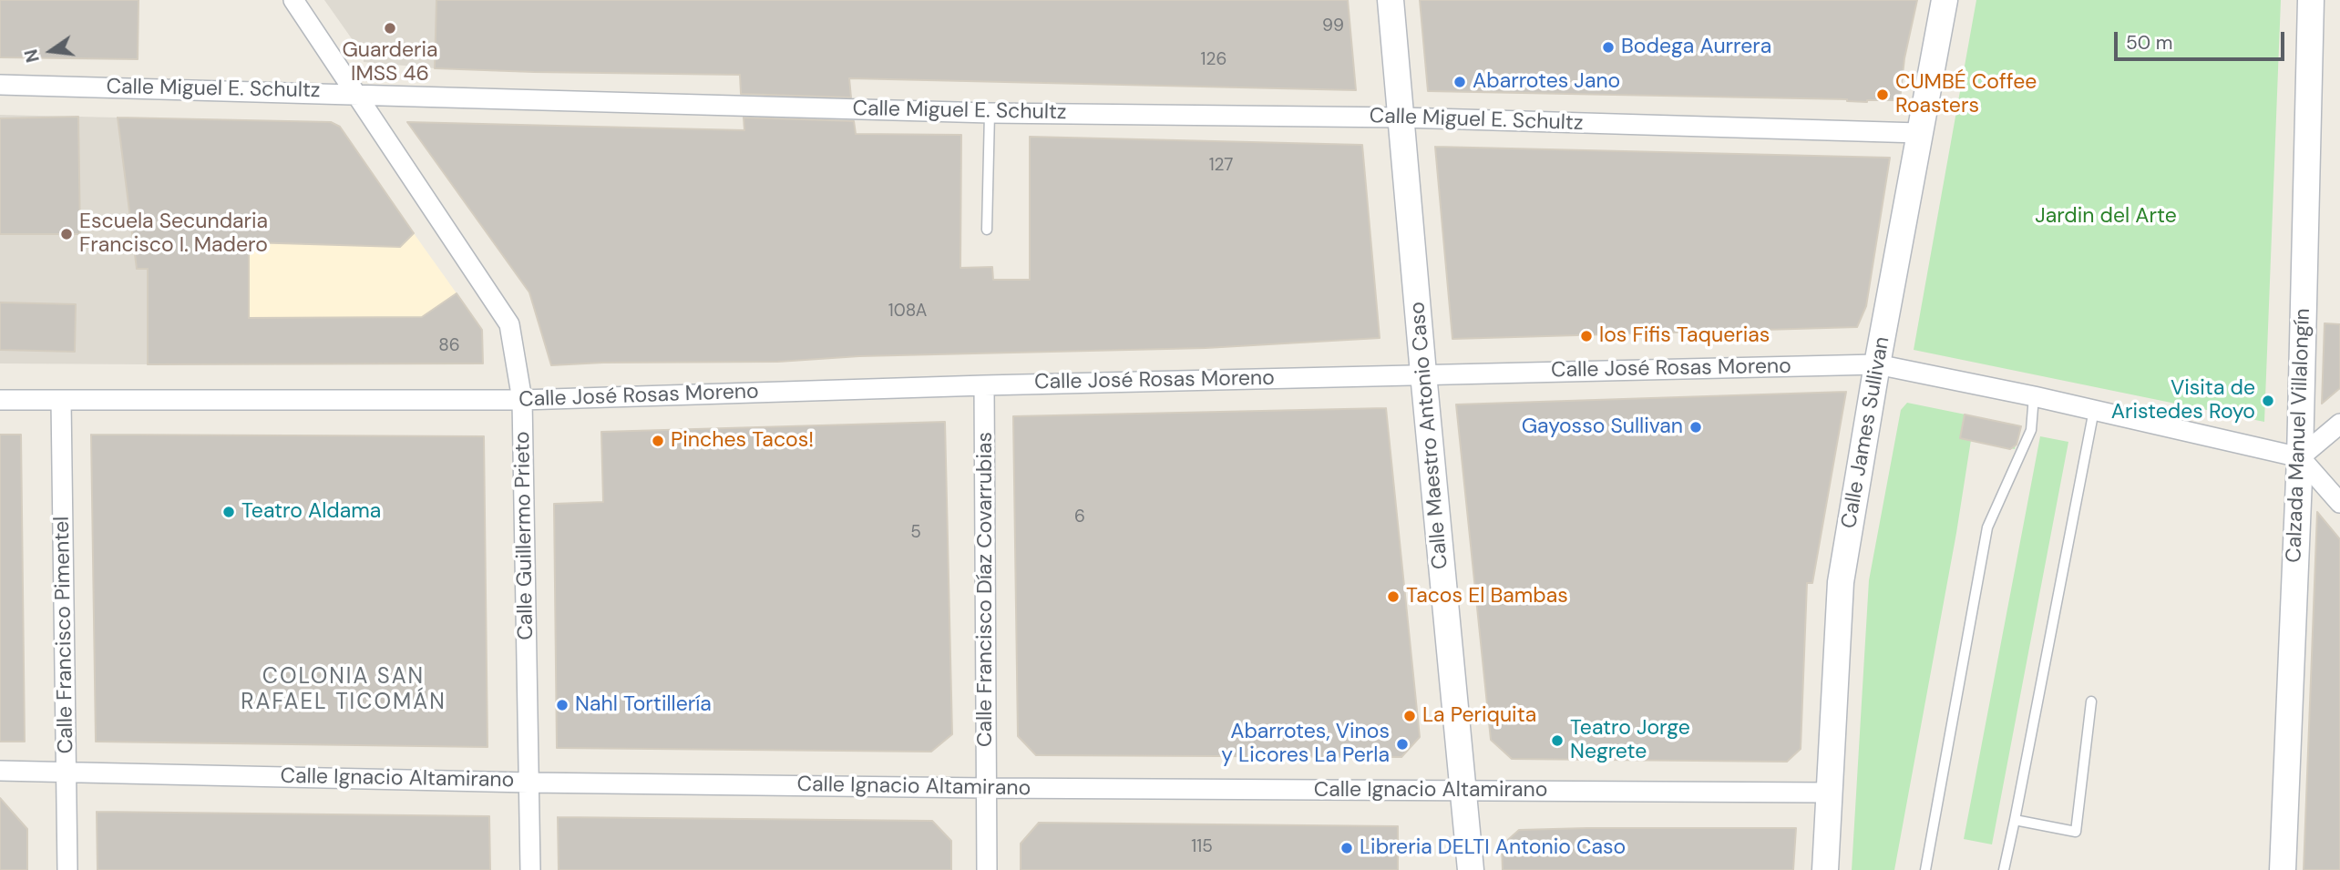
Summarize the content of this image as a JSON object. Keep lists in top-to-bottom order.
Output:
{
  "streets": {
    "main road": ["Calle James Sullivan", "Calle Maestro Antonio Caso", "Calzada Manuel Villalongín"],
    "street": [
      "Calle Miguel E. Schultz",
      "Calle José Rosas Moreno",
      "Calle Guillermo Prieto",
      "Calle Francisco Díaz Covarrubias",
      "Calle Francisco Pimentel",
      "Calle Ignacio Altamirano"
    ]
  },
  "crossings": [
    ["Calle Miguel E. Schultz", "Calle James Sullivan"],
    ["Calle Miguel E. Schultz", "Calle Maestro Antonio Caso"],
    ["Calle Miguel E. Schultz", "Calle Guillermo Prieto"],
    ["Calle José Rosas Moreno", "Calle James Sullivan"],
    ["Calle José Rosas Moreno", "Calle Maestro Antonio Caso"],
    ["Calle José Rosas Moreno", "Calzada Manuel Villalongín"],
    ["Calle José Rosas Moreno", "Calle Guillermo Prieto"],
    ["Calle José Rosas Moreno", "Calle Francisco Díaz Covarrubias"],
    ["Calle José Rosas Moreno", "Calle Francisco Pimentel"],
    ["Calle James Sullivan", "Calle Ignacio Altamirano"],
    ["Calle Maestro Antonio Caso", "Calle Ignacio Altamirano"],
    ["Calle Guillermo Prieto", "Calle Ignacio Altamirano"],
    ["Calle Francisco Díaz Covarrubias", "Calle Ignacio Altamirano"],
    ["Calle Francisco Pimentel", "Calle Ignacio Altamirano"]
  ],
  "districts": ["COLONIA SAN RAFAEL TICOMÁN"],
  "parks": ["Jardin del Arte"],
  "places": [
    "Guarderia IMSS 46",
    "Bodega Aurrera",
    "Abarrotes Jano",
    "CUMBÉ Coffee Roasters",
    "Escuela Secundaria Francisco I. Madero",
    "los Fifis Taquerias",
    "Visita de Aristedes Royo",
    "Gayosso Sullivan",
    "Pinches Tacos!",
    "Teatro Aldama",
    "Tacos El Bambas",
    "Nahl Tortillería",
    "La Periquita",
    "Teatro Jorge Negrete",
    "Abarrotes, Vinos y Licores La Perla",
    "Libreria DELTI Antonio Caso"
  ],
  "house_numbers": [
    "99",
    "126",
    "127",
    "108A",
    "86",
    "6",
    "5",
    "115"
  ],
  "scale_bar": "50 m",
  "north": "left"
}
